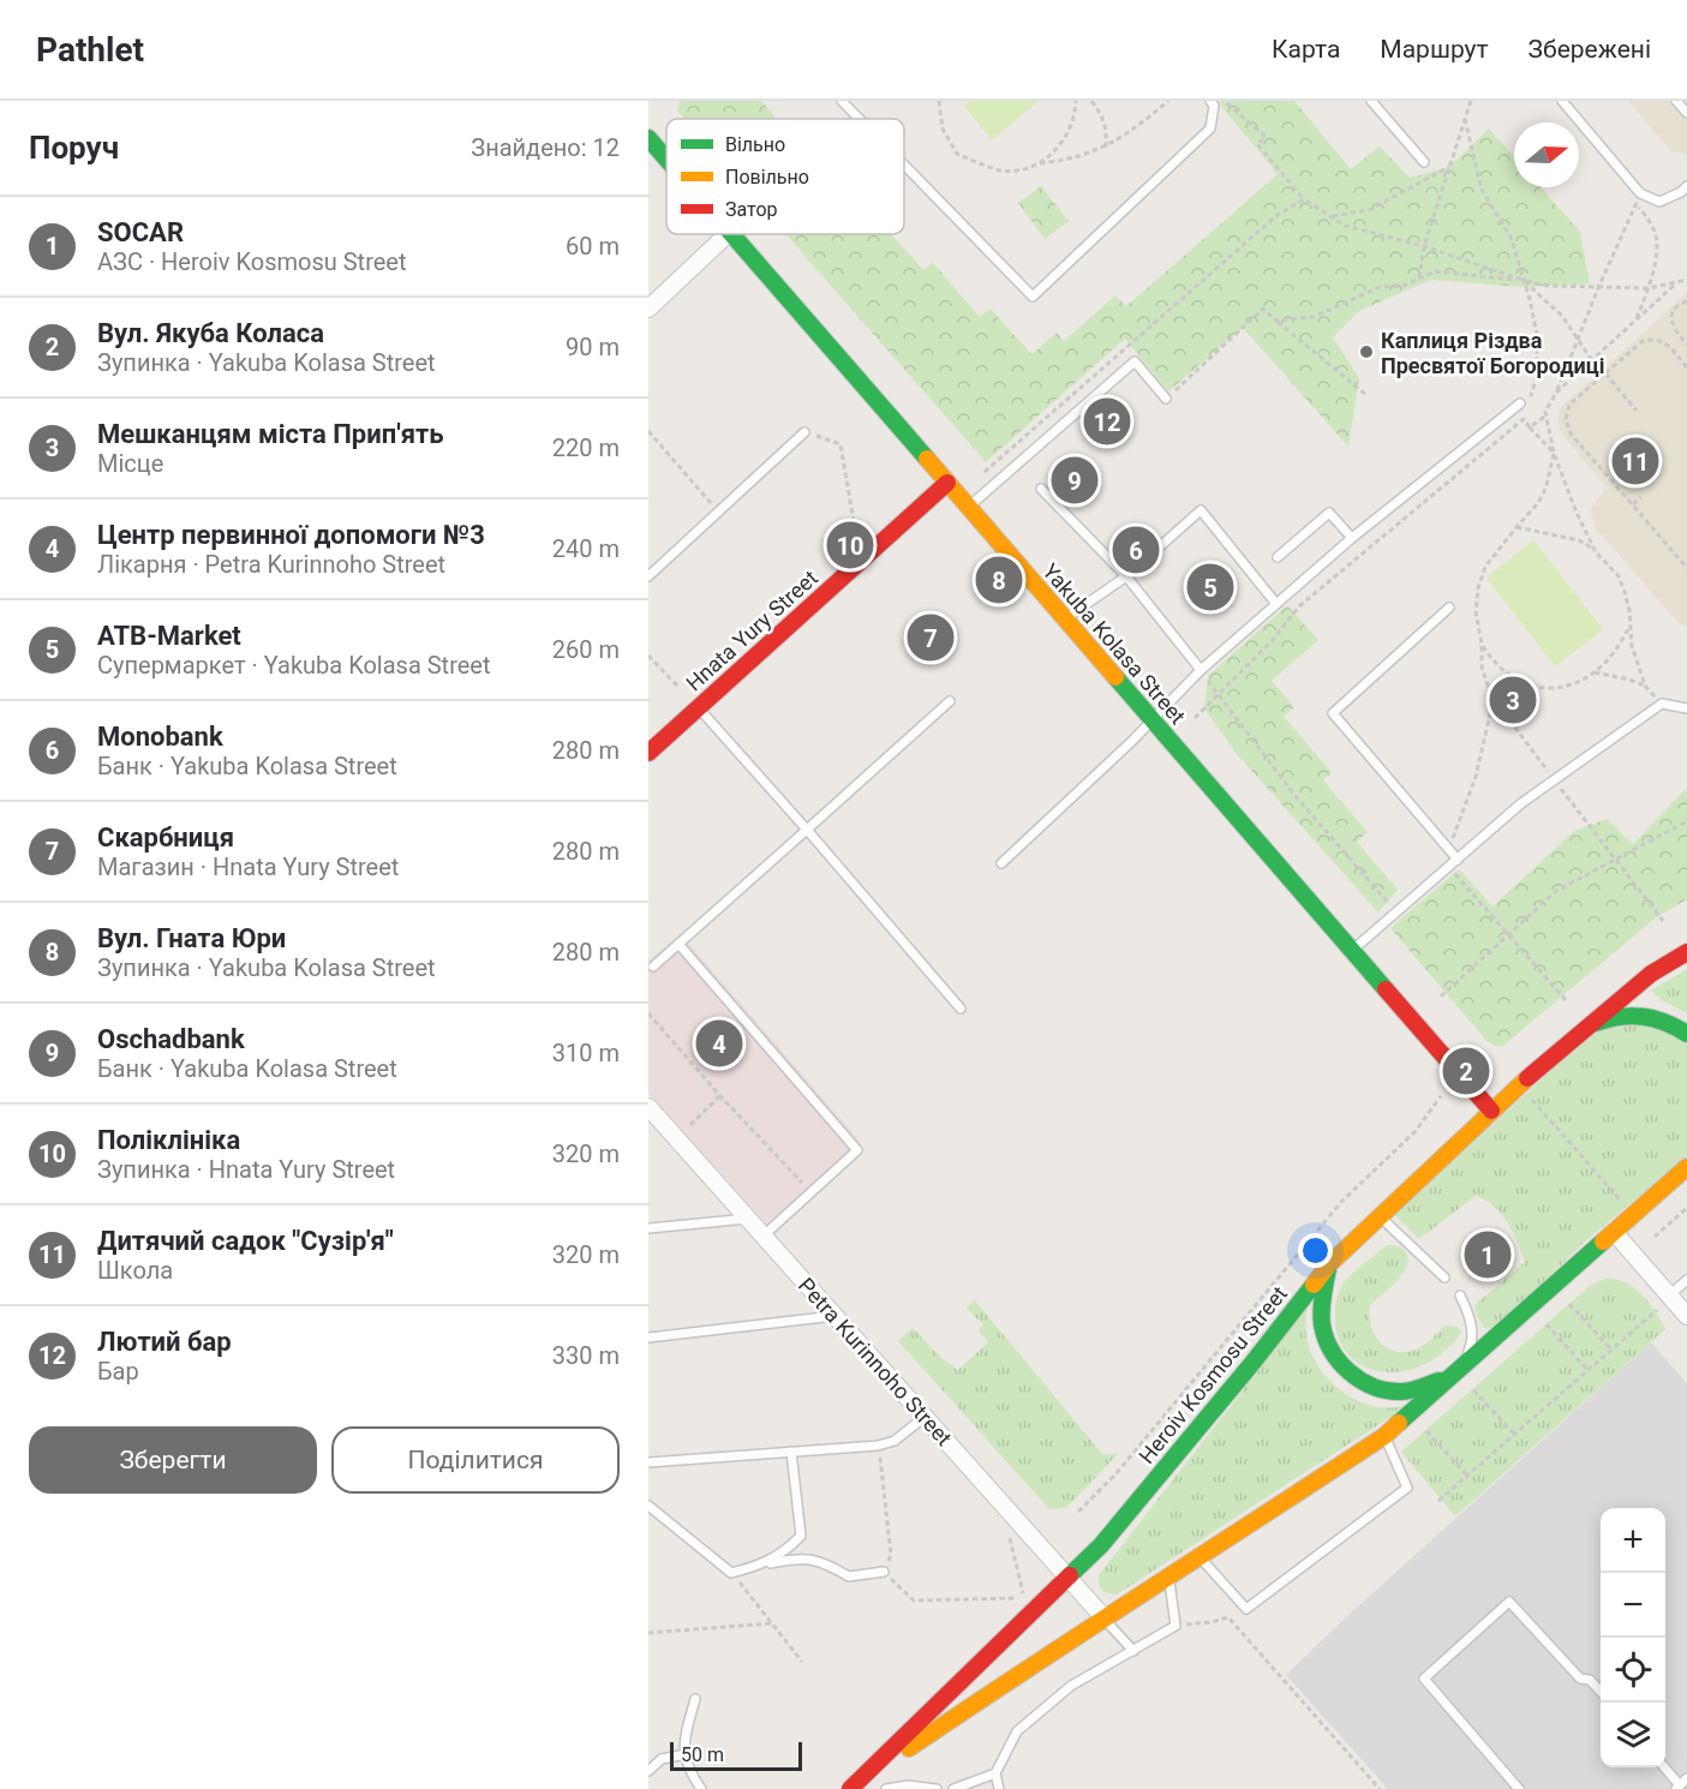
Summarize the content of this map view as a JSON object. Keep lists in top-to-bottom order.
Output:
{
  "streets": {
    "main road": ["Hnata Yury Street", "Yakuba Kolasa Street", "Heroiv Kosmosu Street"],
    "street": ["Petra Kurinnoho Street"]
  },
  "crossings": [
    ["Hnata Yury Street", "Yakuba Kolasa Street"],
    ["Yakuba Kolasa Street", "Heroiv Kosmosu Street"],
    ["Petra Kurinnoho Street", "Heroiv Kosmosu Street"]
  ],
  "places": ["Каплиця Різдва Пресвятої Богородиці"],
  "legend": ["Вільно", "Повільно", "Затор"],
  "scale_bar": "50 m",
  "north": "right",
  "page": {
    "header": "Pathlet",
    "nav": ["Карта", "Маршрут", "Збережені"],
    "heading": ["Поруч", "Знайдено: 12"],
    "list": [
      {
        "mark": "1",
        "name": "SOCAR",
        "note": "АЗС · Heroiv Kosmosu Street",
        "value": "60 m"
      },
      {
        "mark": "2",
        "name": "Вул. Якуба Коласа",
        "note": "Зупинка · Yakuba Kolasa Street",
        "value": "90 m"
      },
      {
        "mark": "3",
        "name": "Мешканцям міста Прип'ять",
        "note": "Місце",
        "value": "220 m"
      },
      {
        "mark": "4",
        "name": "Центр первинної допомоги №3",
        "note": "Лікарня · Petra Kurinnoho Street",
        "value": "240 m"
      },
      {
        "mark": "5",
        "name": "ATB-Market",
        "note": "Супермаркет · Yakuba Kolasa Street",
        "value": "260 m"
      },
      {
        "mark": "6",
        "name": "Monobank",
        "note": "Банк · Yakuba Kolasa Street",
        "value": "280 m"
      },
      {
        "mark": "7",
        "name": "Скарбниця",
        "note": "Магазин · Hnata Yury Street",
        "value": "280 m"
      },
      {
        "mark": "8",
        "name": "Вул. Гната Юри",
        "note": "Зупинка · Yakuba Kolasa Street",
        "value": "280 m"
      },
      {
        "mark": "9",
        "name": "Oschadbank",
        "note": "Банк · Yakuba Kolasa Street",
        "value": "310 m"
      },
      {
        "mark": "10",
        "name": "Поліклініка",
        "note": "Зупинка · Hnata Yury Street",
        "value": "320 m"
      },
      {
        "mark": "11",
        "name": "Дитячий садок \"Сузір'я\"",
        "note": "Школа",
        "value": "320 m"
      },
      {
        "mark": "12",
        "name": "Лютий бар",
        "note": "Бар",
        "value": "330 m"
      }
    ],
    "pins": [
      "12",
      "11",
      "9",
      "10",
      "6",
      "8",
      "5",
      "7",
      "3",
      "4",
      "2",
      "1"
    ],
    "buttons": ["Зберегти", "Поділитися"],
    "map_buttons": ["+", "−"],
    "scale": "50 m"
  }
}
